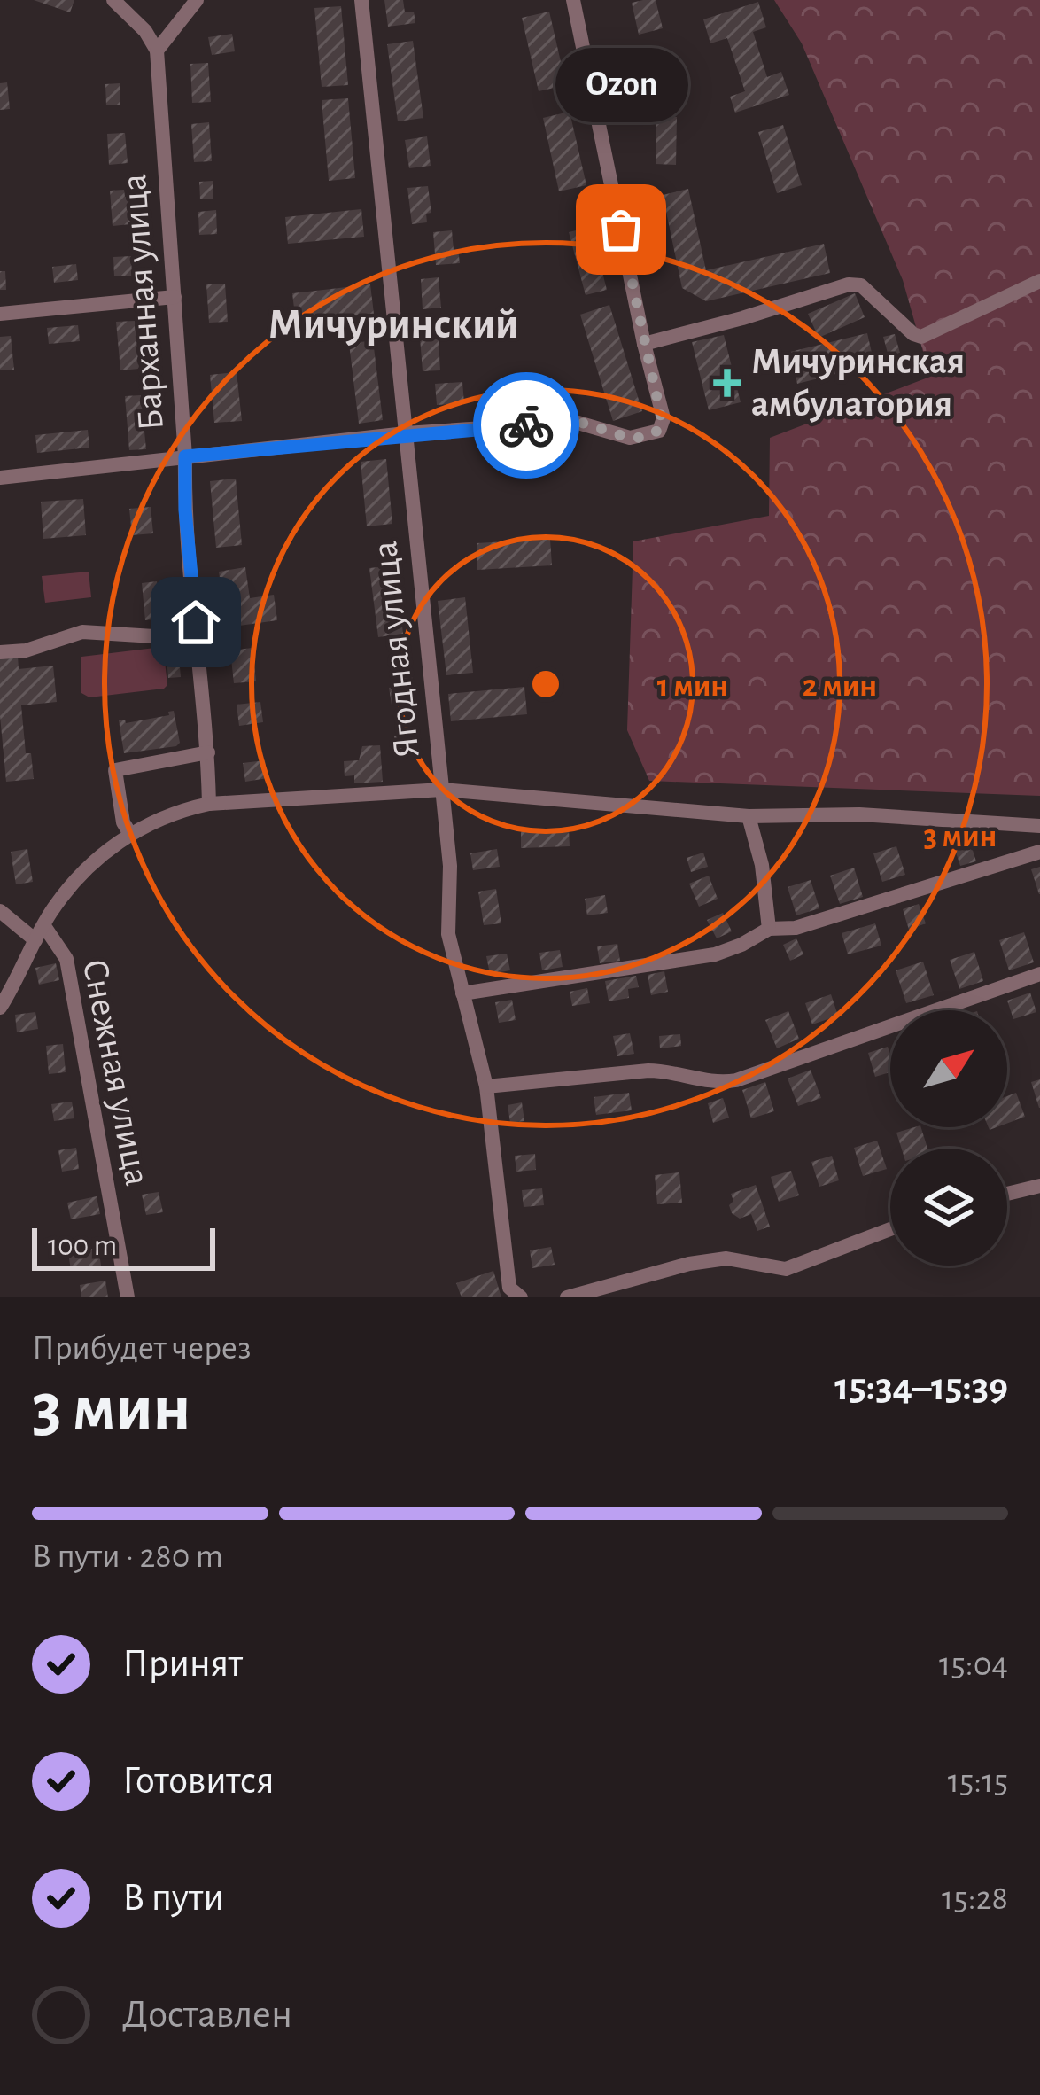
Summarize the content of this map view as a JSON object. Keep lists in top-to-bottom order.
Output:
{
  "streets": {
    "street": ["Барханная улица", "Ягодная улица", "Снежная улица"]
  },
  "districts": ["Мичуринский"],
  "places": {
    "other": ["Ozon"],
    "health": ["Мичуринская амбулатория"]
  },
  "scale_bar": "100 m",
  "north": "top right",
  "page": {
    "bubble": "Ozon",
    "scale": "100 m",
    "heading": ["3 мин", "Прибудет через", "15:34–15:39"],
    "bar": "В пути · 280 m",
    "list": [
      ["Принят", "15:04"],
      ["Готовится", "15:15"],
      ["В пути", "15:28"],
      "Доставлен"
    ]
  },
  "rings": ["1 мин", "2 мин", "3 мин"]
}
